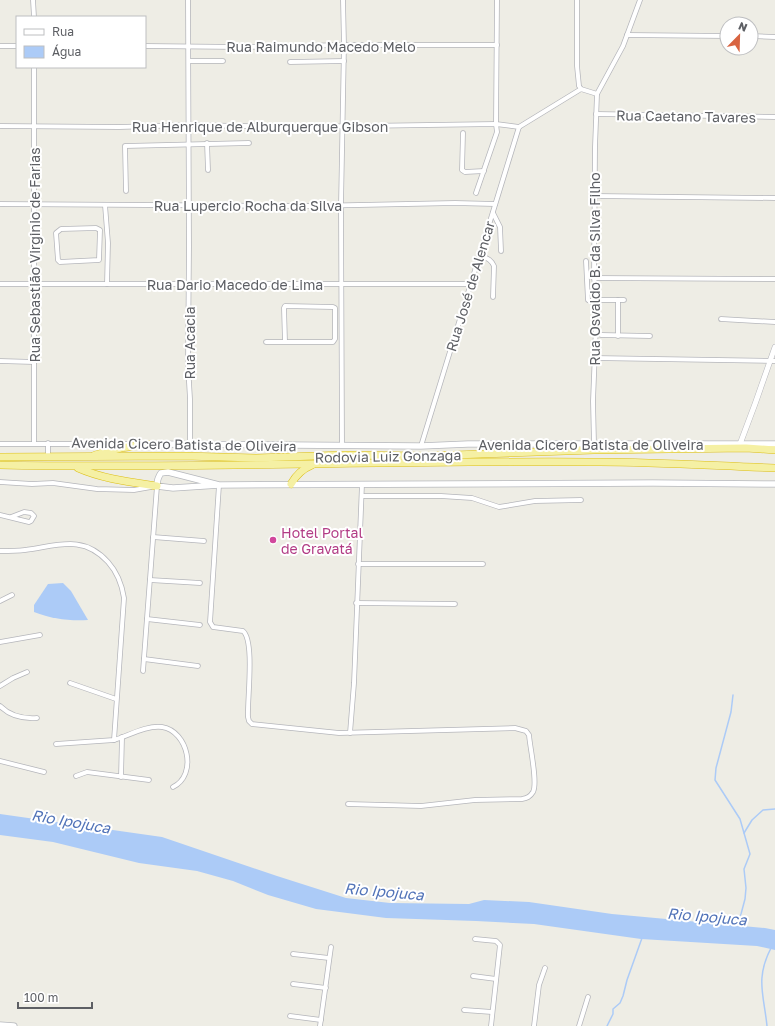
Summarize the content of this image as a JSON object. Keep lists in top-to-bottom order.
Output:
{
  "streets": {
    "highway": ["Rodovia Luiz Gonzaga"],
    "main road": ["Avenida Cicero Batista de Oliveira"],
    "street": [
      "Rua Raimundo Macedo Melo",
      "Rua Caetano Tavares",
      "Rua Henrique de Alburquerque Gibson",
      "Rua Lupercio Rocha da Silva",
      "Rua Sebastião Virginio de Farias",
      "Rua Osvaldo B. da Silva Filho",
      "Rua Dario Macedo de Lima",
      "Rua José de Alencar",
      "Rua Acacia"
    ]
  },
  "crossings": [
    ["Rua Raimundo Macedo Melo", "Rua Acacia"],
    ["Rua Caetano Tavares", "Rua Osvaldo B. da Silva Filho"],
    ["Rua Henrique de Alburquerque Gibson", "Rua Sebastião Virginio de Farias"],
    ["Rua Henrique de Alburquerque Gibson", "Rua José de Alencar"],
    ["Rua Henrique de Alburquerque Gibson", "Rua Acacia"],
    ["Rua Lupercio Rocha da Silva", "Rua Sebastião Virginio de Farias"],
    ["Rua Lupercio Rocha da Silva", "Rua José de Alencar"],
    ["Rua Lupercio Rocha da Silva", "Rua Acacia"],
    ["Rua Sebastião Virginio de Farias", "Rua Dario Macedo de Lima"],
    ["Rua Sebastião Virginio de Farias", "Avenida Cicero Batista de Oliveira"],
    ["Rua Osvaldo B. da Silva Filho", "Avenida Cicero Batista de Oliveira"],
    ["Rua Dario Macedo de Lima", "Rua José de Alencar"],
    ["Rua Dario Macedo de Lima", "Rua Acacia"],
    ["Rua José de Alencar", "Avenida Cicero Batista de Oliveira"],
    ["Rua Acacia", "Avenida Cicero Batista de Oliveira"]
  ],
  "water": ["Rio Ipojuca"],
  "places": ["Hotel Portal de Gravatá"],
  "legend": ["Rua", "Água"],
  "scale_bar": "100 m",
  "north": "top right"
}
